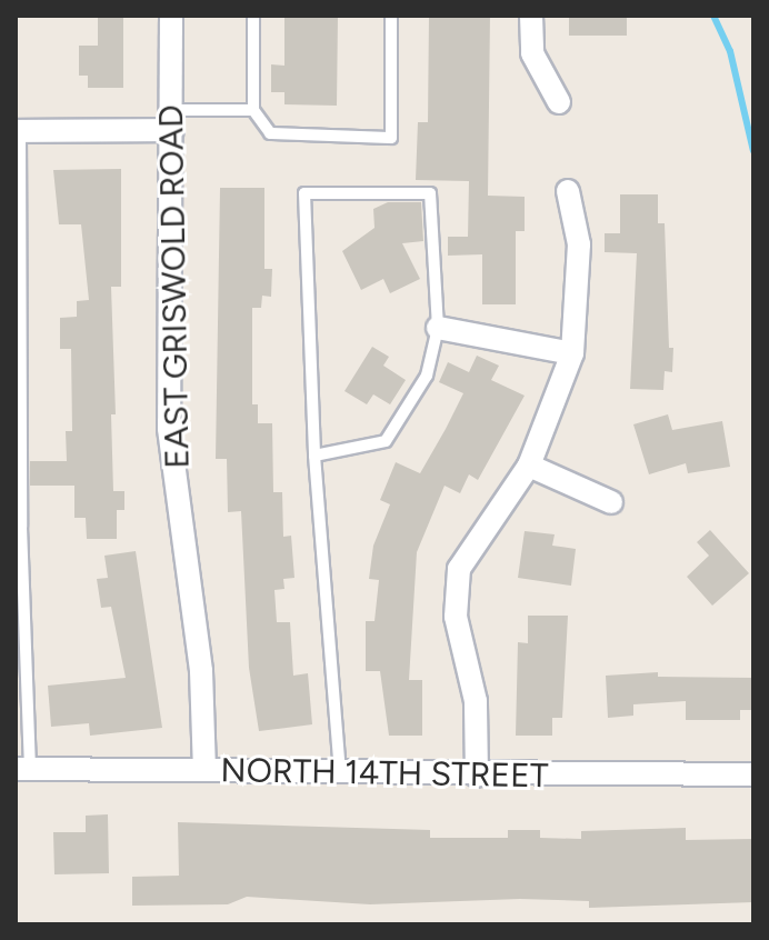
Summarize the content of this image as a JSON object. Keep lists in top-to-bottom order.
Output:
{
  "streets": {
    "street": ["EAST GRISWOLD ROAD", "NORTH 14TH STREET"]
  },
  "crossings": [
    ["EAST GRISWOLD ROAD", "NORTH 14TH STREET"]
  ]
}
